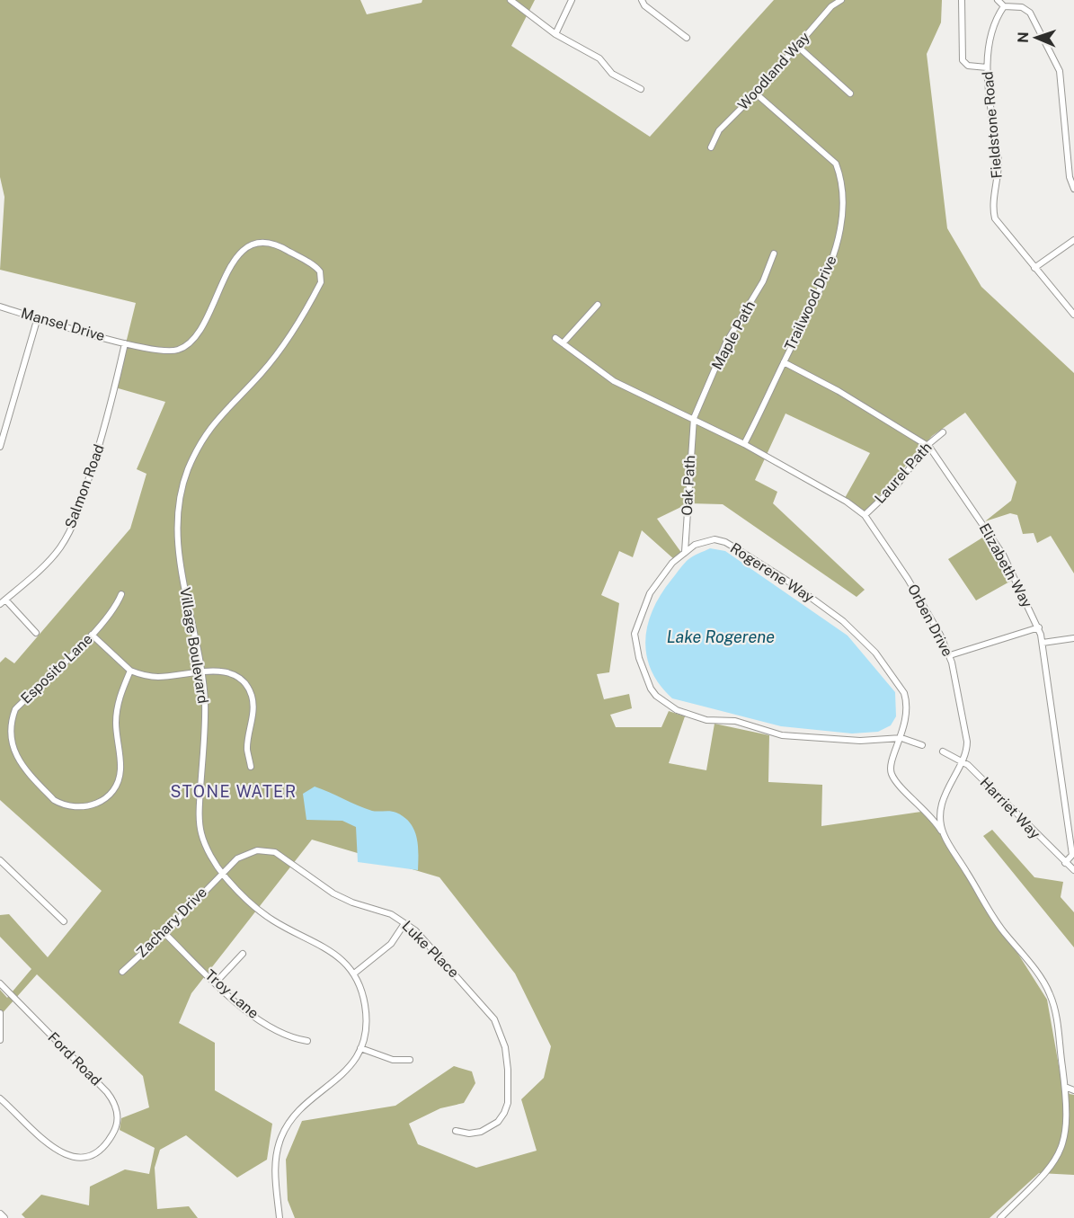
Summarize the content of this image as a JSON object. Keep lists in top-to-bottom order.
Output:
{
  "streets": {
    "street": [
      "Woodland Way",
      "Fieldstone Road",
      "Trailwood Drive",
      "Mansel Drive",
      "Maple Path",
      "Laurel Path",
      "Oak Path",
      "Salmon Road",
      "Elizabeth Way",
      "Rogerene Way",
      "Orben Drive",
      "Village Boulevard",
      "Esposito Lane",
      "Harriet Way",
      "Zachary Drive",
      "Luke Place",
      "Troy Lane",
      "Ford Road"
    ]
  },
  "crossings": [
    ["Woodland Way", "Trailwood Drive"],
    ["Trailwood Drive", "Elizabeth Way"],
    ["Trailwood Drive", "Orben Drive"],
    ["Mansel Drive", "Salmon Road"],
    ["Mansel Drive", "Village Boulevard"],
    ["Maple Path", "Oak Path"],
    ["Maple Path", "Orben Drive"],
    ["Laurel Path", "Elizabeth Way"],
    ["Laurel Path", "Orben Drive"],
    ["Oak Path", "Rogerene Way"],
    ["Oak Path", "Orben Drive"],
    ["Salmon Road", "Village Boulevard"],
    ["Elizabeth Way", "Harriet Way"],
    ["Rogerene Way", "Orben Drive"],
    ["Orben Drive", "Harriet Way"],
    ["Village Boulevard", "Zachary Drive"],
    ["Village Boulevard", "Luke Place"],
    ["Zachary Drive", "Luke Place"],
    ["Zachary Drive", "Troy Lane"]
  ],
  "districts": ["STONE WATER"],
  "water": ["Lake Rogerene"],
  "north": "left"
}
